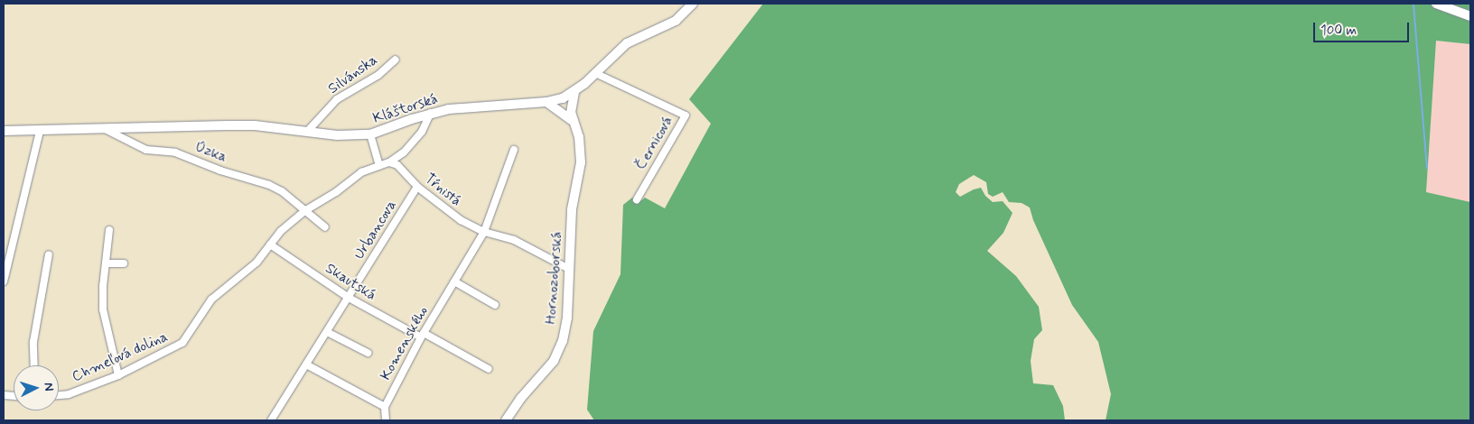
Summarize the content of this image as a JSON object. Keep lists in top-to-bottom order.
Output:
{
  "streets": {
    "street": [
      "Silvánska",
      "Kláštorská",
      "Černicová",
      "Úzka",
      "Tŕnistá",
      "Urbancova",
      "Hornozoborská",
      "Skautská",
      "Komenského",
      "Chmeľová dolina"
    ]
  },
  "crossings": [
    ["Silvánska", "Kláštorská"],
    ["Kláštorská", "Černicová"],
    ["Kláštorská", "Úzka"],
    ["Kláštorská", "Hornozoborská"],
    ["Kláštorská", "Chmeľová dolina"],
    ["Úzka", "Chmeľová dolina"],
    ["Tŕnistá", "Urbancova"],
    ["Tŕnistá", "Hornozoborská"],
    ["Tŕnistá", "Komenského"],
    ["Tŕnistá", "Chmeľová dolina"],
    ["Urbancova", "Skautská"],
    ["Skautská", "Komenského"],
    ["Skautská", "Chmeľová dolina"]
  ],
  "scale_bar": "100 m",
  "north": "right"
}
